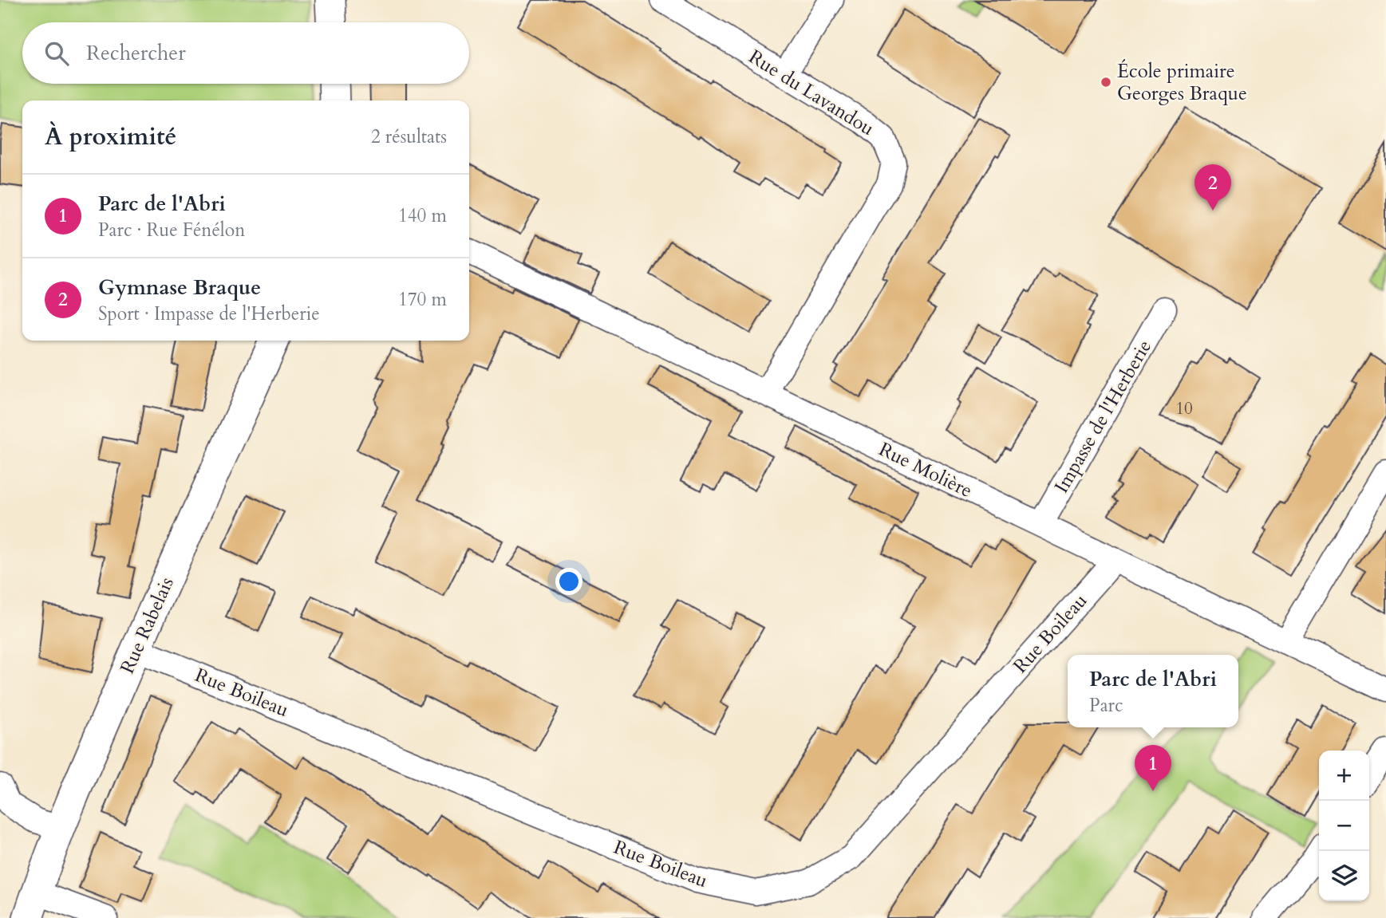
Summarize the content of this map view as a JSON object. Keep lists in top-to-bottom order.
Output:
{
  "streets": {
    "street": [
      "Rue du Lavandou",
      "Impasse de l'Herberie",
      "Rue Molière",
      "Rue Rabelais",
      "Rue Boileau"
    ]
  },
  "crossings": [
    ["Rue du Lavandou", "Rue Molière"],
    ["Impasse de l'Herberie", "Rue Molière"],
    ["Rue Molière", "Rue Boileau"],
    ["Rue Rabelais", "Rue Boileau"]
  ],
  "places": ["École primaire Georges Braque"],
  "house_numbers": ["10"],
  "page": {
    "search": "Rechercher",
    "heading": ["À proximité", "2 résultats"],
    "pins": ["2", "1"],
    "list": [
      {
        "mark": "1",
        "name": "Parc de l'Abri",
        "note": "Parc · Rue Fénélon",
        "value": "140 m"
      },
      {
        "mark": "2",
        "name": "Gymnase Braque",
        "note": "Sport · Impasse de l'Herberie",
        "value": "170 m"
      }
    ],
    "popup": ["Parc de l'Abri", "Parc"],
    "map_buttons": ["+", "−"]
  }
}
